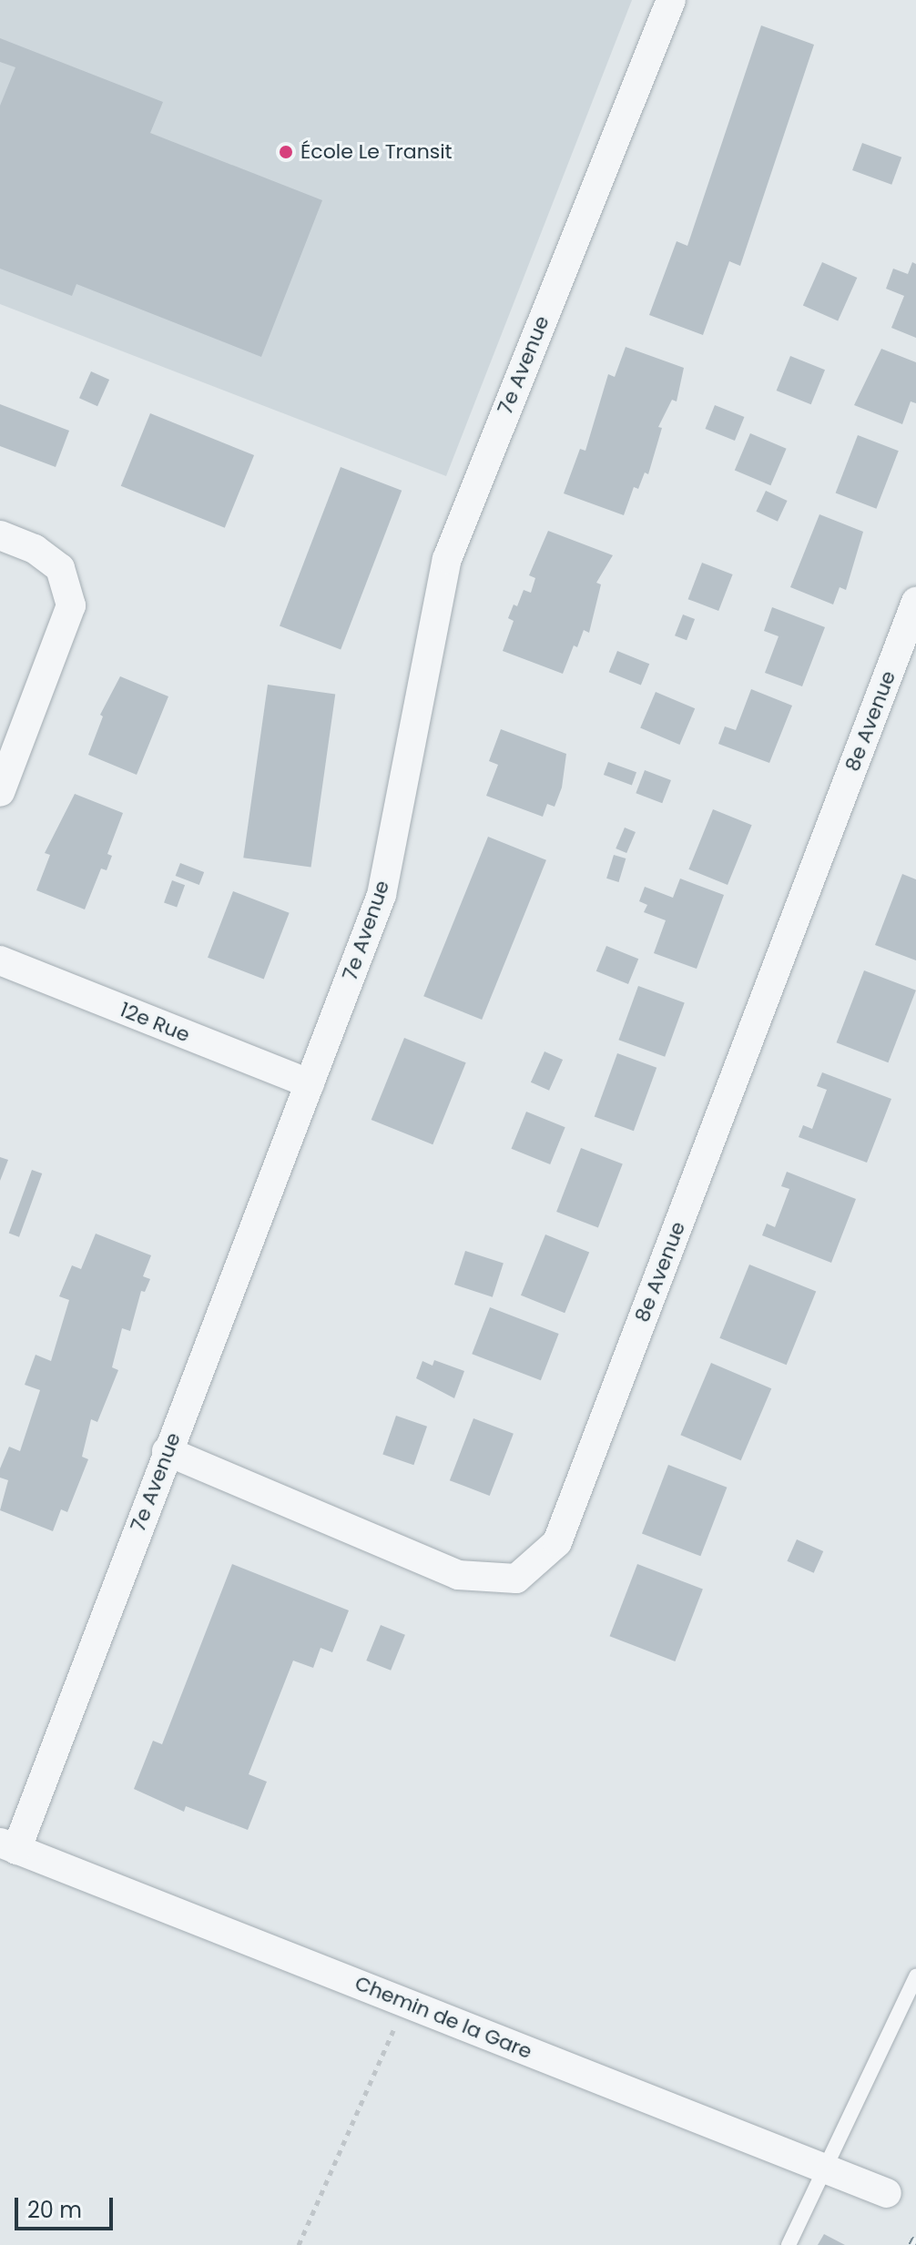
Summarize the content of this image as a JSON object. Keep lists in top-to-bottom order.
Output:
{
  "streets": {
    "street": [
      "7e Avenue",
      "8e Avenue",
      "12e Rue",
      "Chemin de la Gare"
    ]
  },
  "crossings": [
    ["7e Avenue", "8e Avenue"],
    ["7e Avenue", "12e Rue"],
    ["7e Avenue", "Chemin de la Gare"]
  ],
  "places": ["École Le Transit"],
  "scale_bar": "20 m"
}
